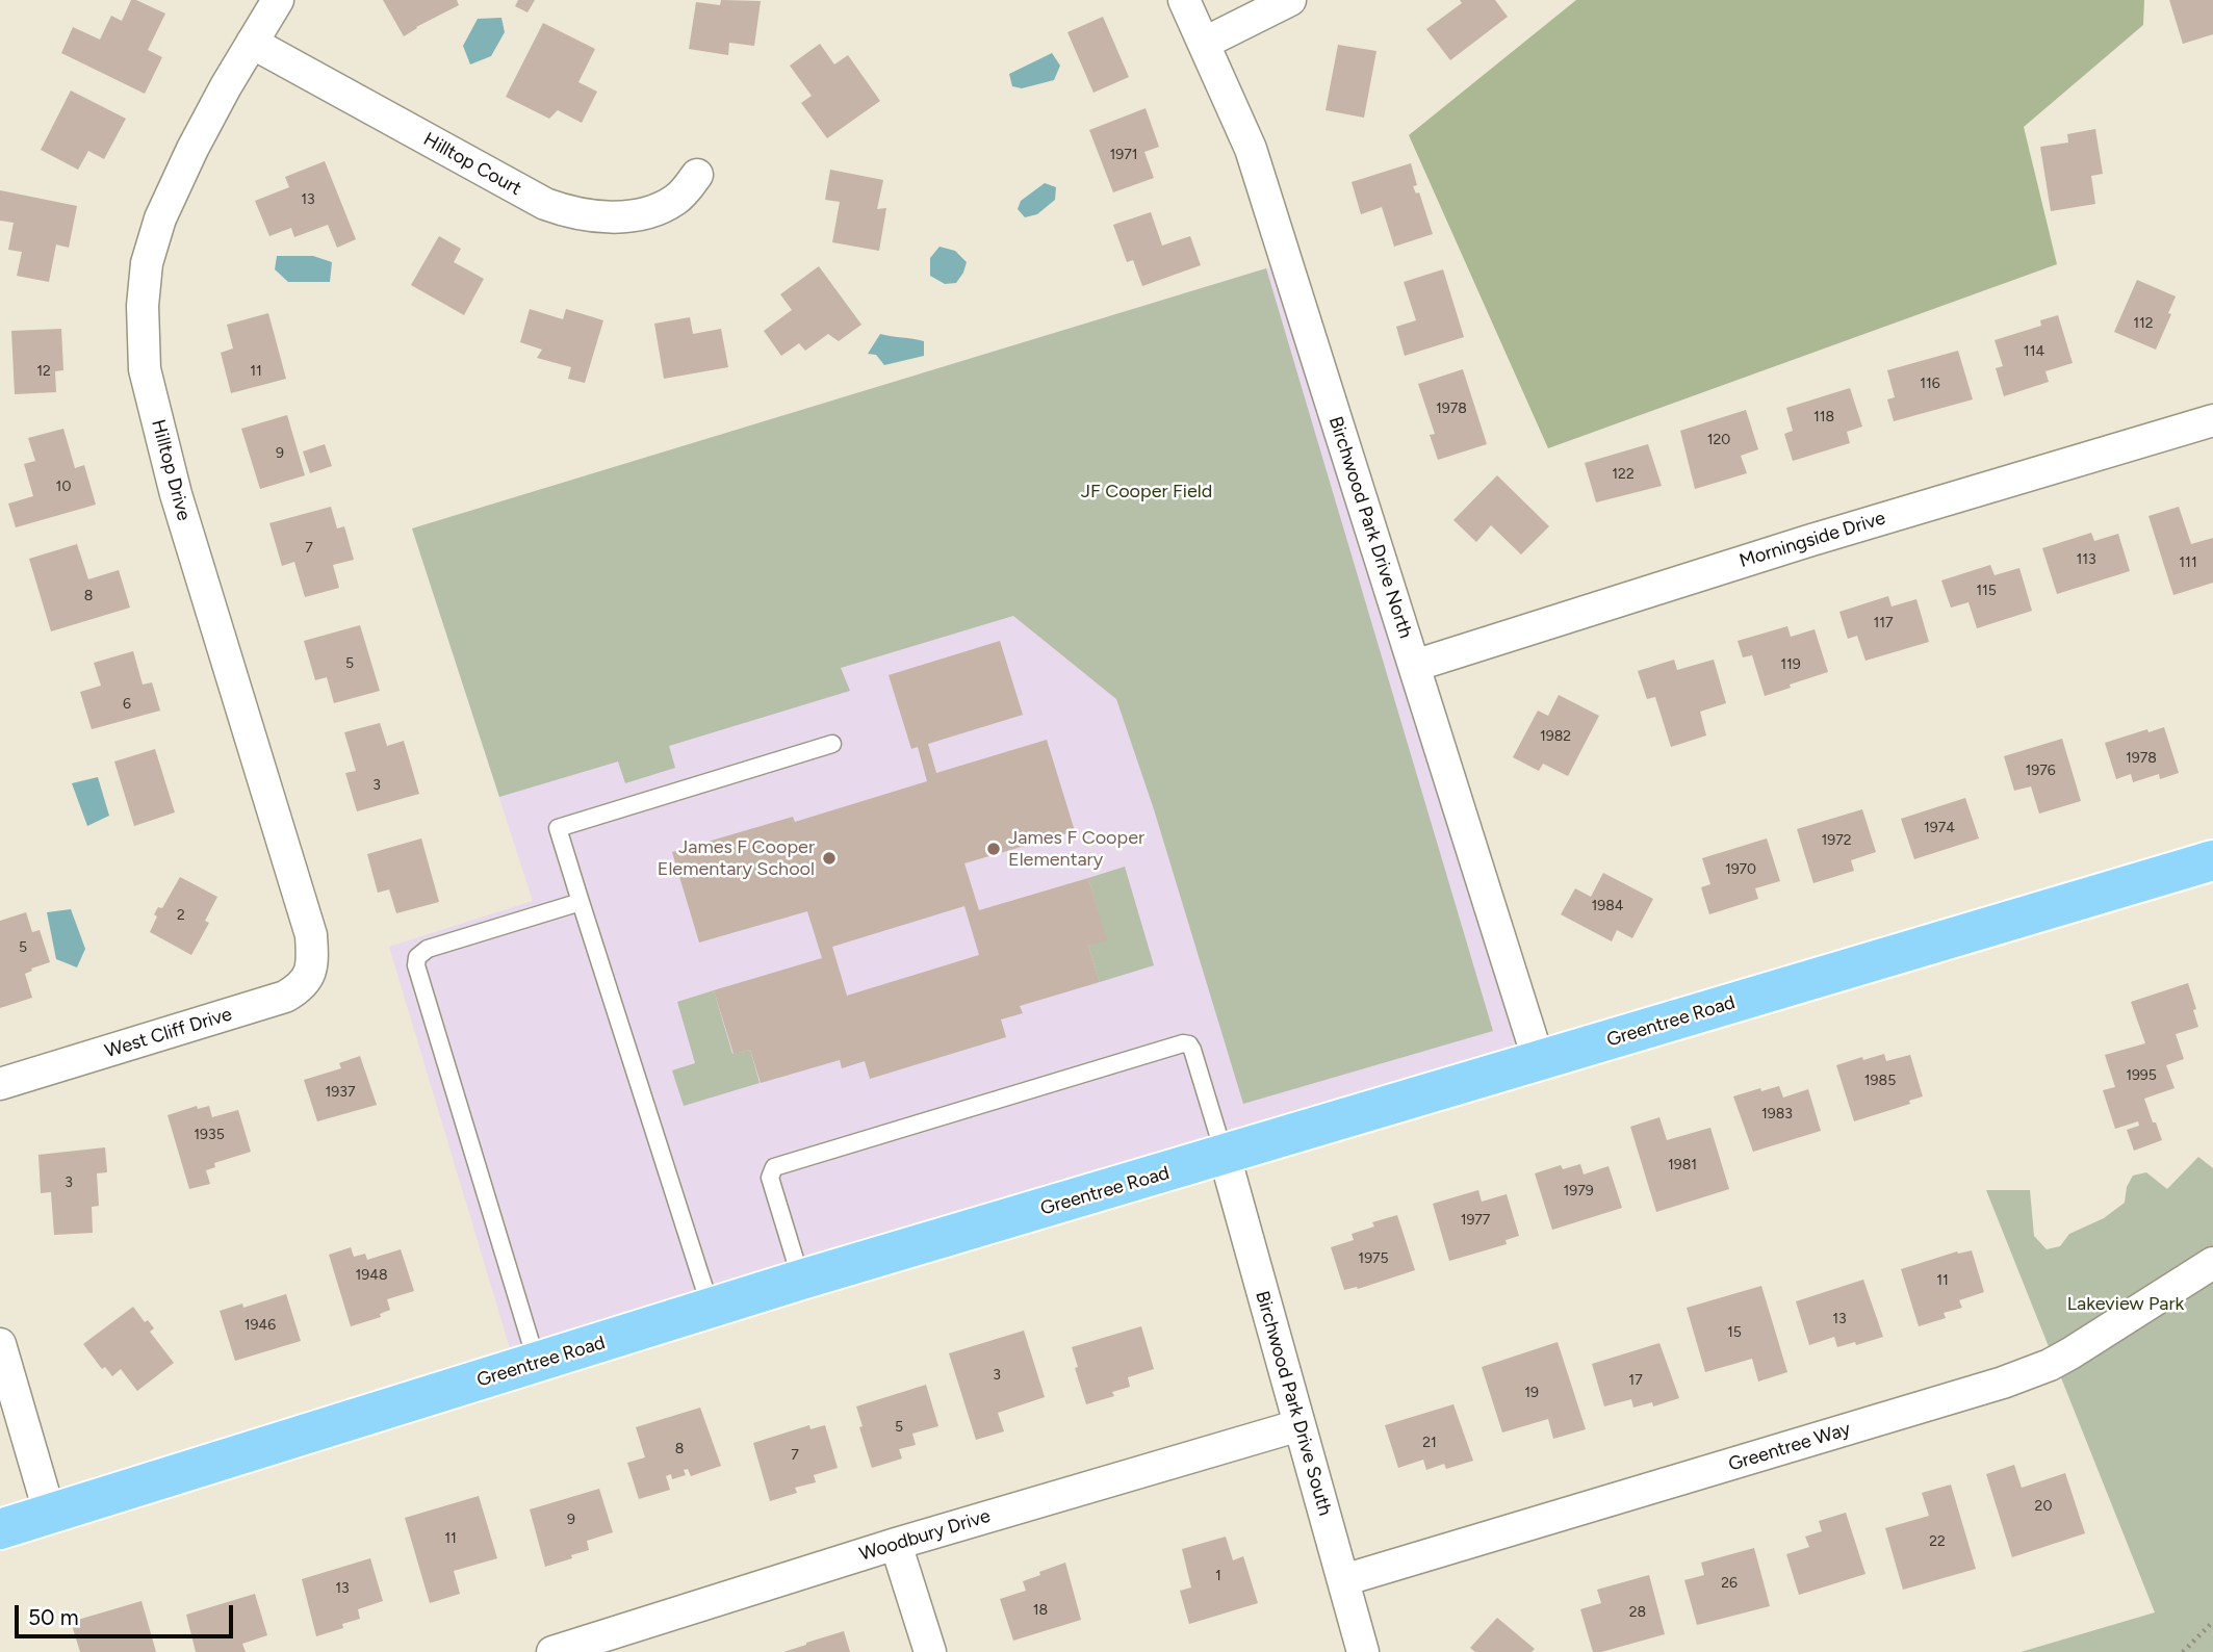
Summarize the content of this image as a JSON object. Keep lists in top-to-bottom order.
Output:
{
  "streets": {
    "main road": ["Greentree Road"],
    "street": [
      "Hilltop Court",
      "Hilltop Drive",
      "Birchwood Park Drive North",
      "Morningside Drive",
      "West Cliff Drive",
      "Birchwood Park Drive South",
      "Greentree Way",
      "Woodbury Drive"
    ]
  },
  "crossings": [
    ["Hilltop Court", "Hilltop Drive"],
    ["Hilltop Drive", "West Cliff Drive"],
    ["Birchwood Park Drive North", "Morningside Drive"],
    ["Birchwood Park Drive North", "Greentree Road"],
    ["Greentree Road", "Birchwood Park Drive South"],
    ["Birchwood Park Drive South", "Greentree Way"],
    ["Birchwood Park Drive South", "Woodbury Drive"]
  ],
  "parks": ["JF Cooper Field", "Lakeview Park"],
  "places": ["James F Cooper Elementary", "James F Cooper Elementary School"],
  "house_numbers": [
    "1971",
    "13",
    "112",
    "114",
    "12",
    "11",
    "116",
    "1978",
    "118",
    "120",
    "9",
    "122",
    "10",
    "7",
    "113",
    "111",
    "115",
    "8",
    "117",
    "5",
    "119",
    "6",
    "1982",
    "1978",
    "1976",
    "3",
    "1974",
    "1972",
    "1970",
    "1984",
    "2",
    "5",
    "1995",
    "1985",
    "1937",
    "1983",
    "1935",
    "1981",
    "3",
    "1979",
    "1977",
    "1975",
    "1948",
    "11",
    "13",
    "1946",
    "15",
    "3",
    "17",
    "19",
    "5",
    "21",
    "8",
    "7",
    "20",
    "9",
    "11",
    "22",
    "1",
    "26",
    "13",
    "18",
    "28"
  ],
  "scale_bar": "50 m"
}
